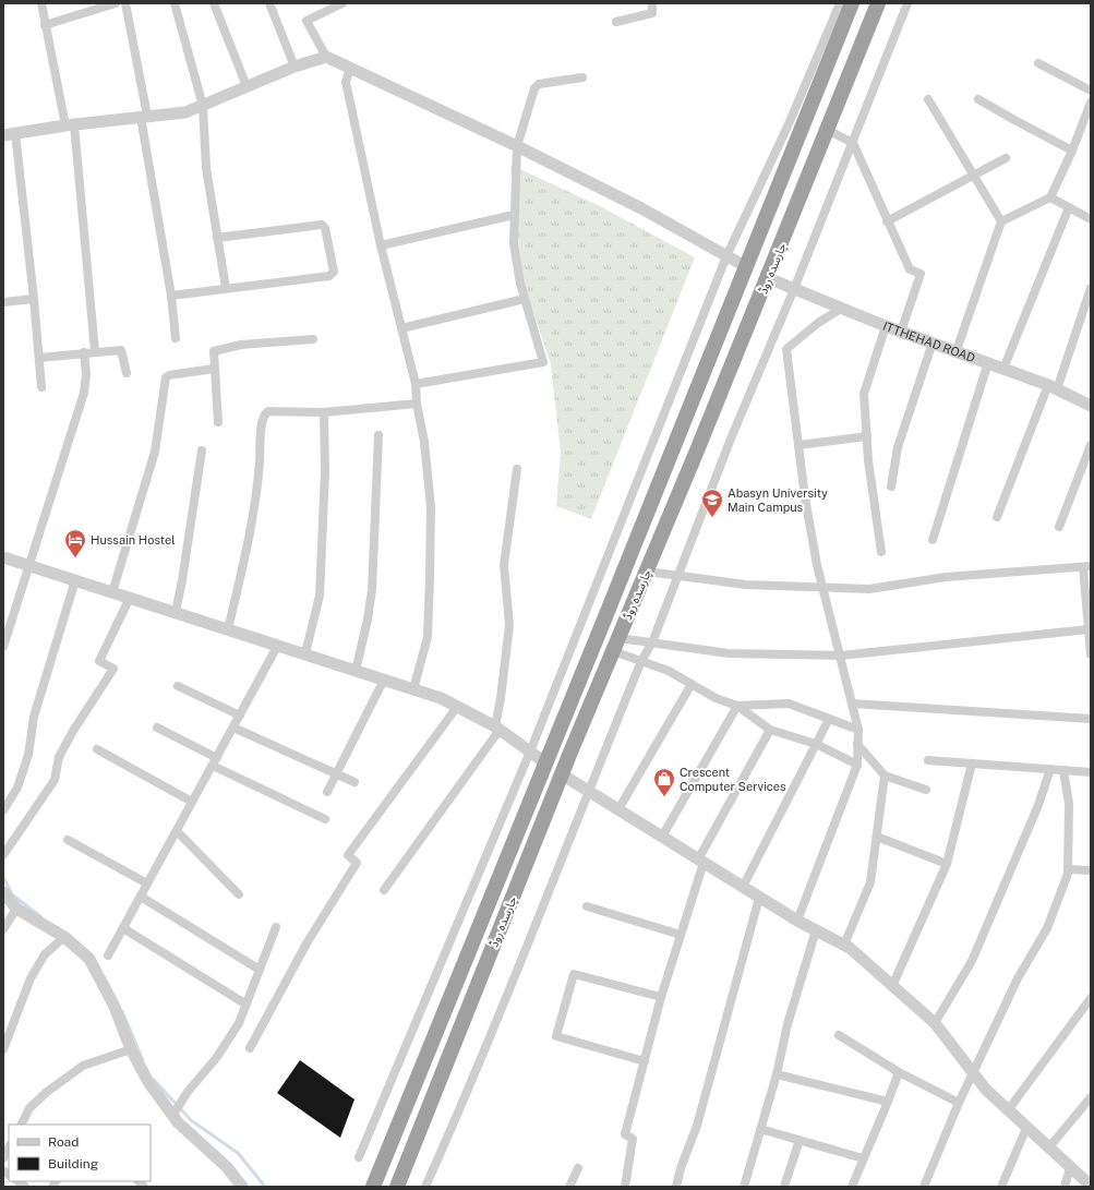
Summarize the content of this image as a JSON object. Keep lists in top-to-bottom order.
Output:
{
  "streets": {
    "highway": ["چارسدہ روڈ"],
    "street": ["ITTHEHAD ROAD"]
  },
  "crossings": [
    ["چارسدہ روڈ", "ITTHEHAD ROAD"]
  ],
  "places": {
    "school or university": ["Abasyn University Main Campus"],
    "hotel": ["Hussain Hostel"],
    "shop": ["Crescent Computer Services"]
  },
  "legend": ["Road", "Building"]
}
